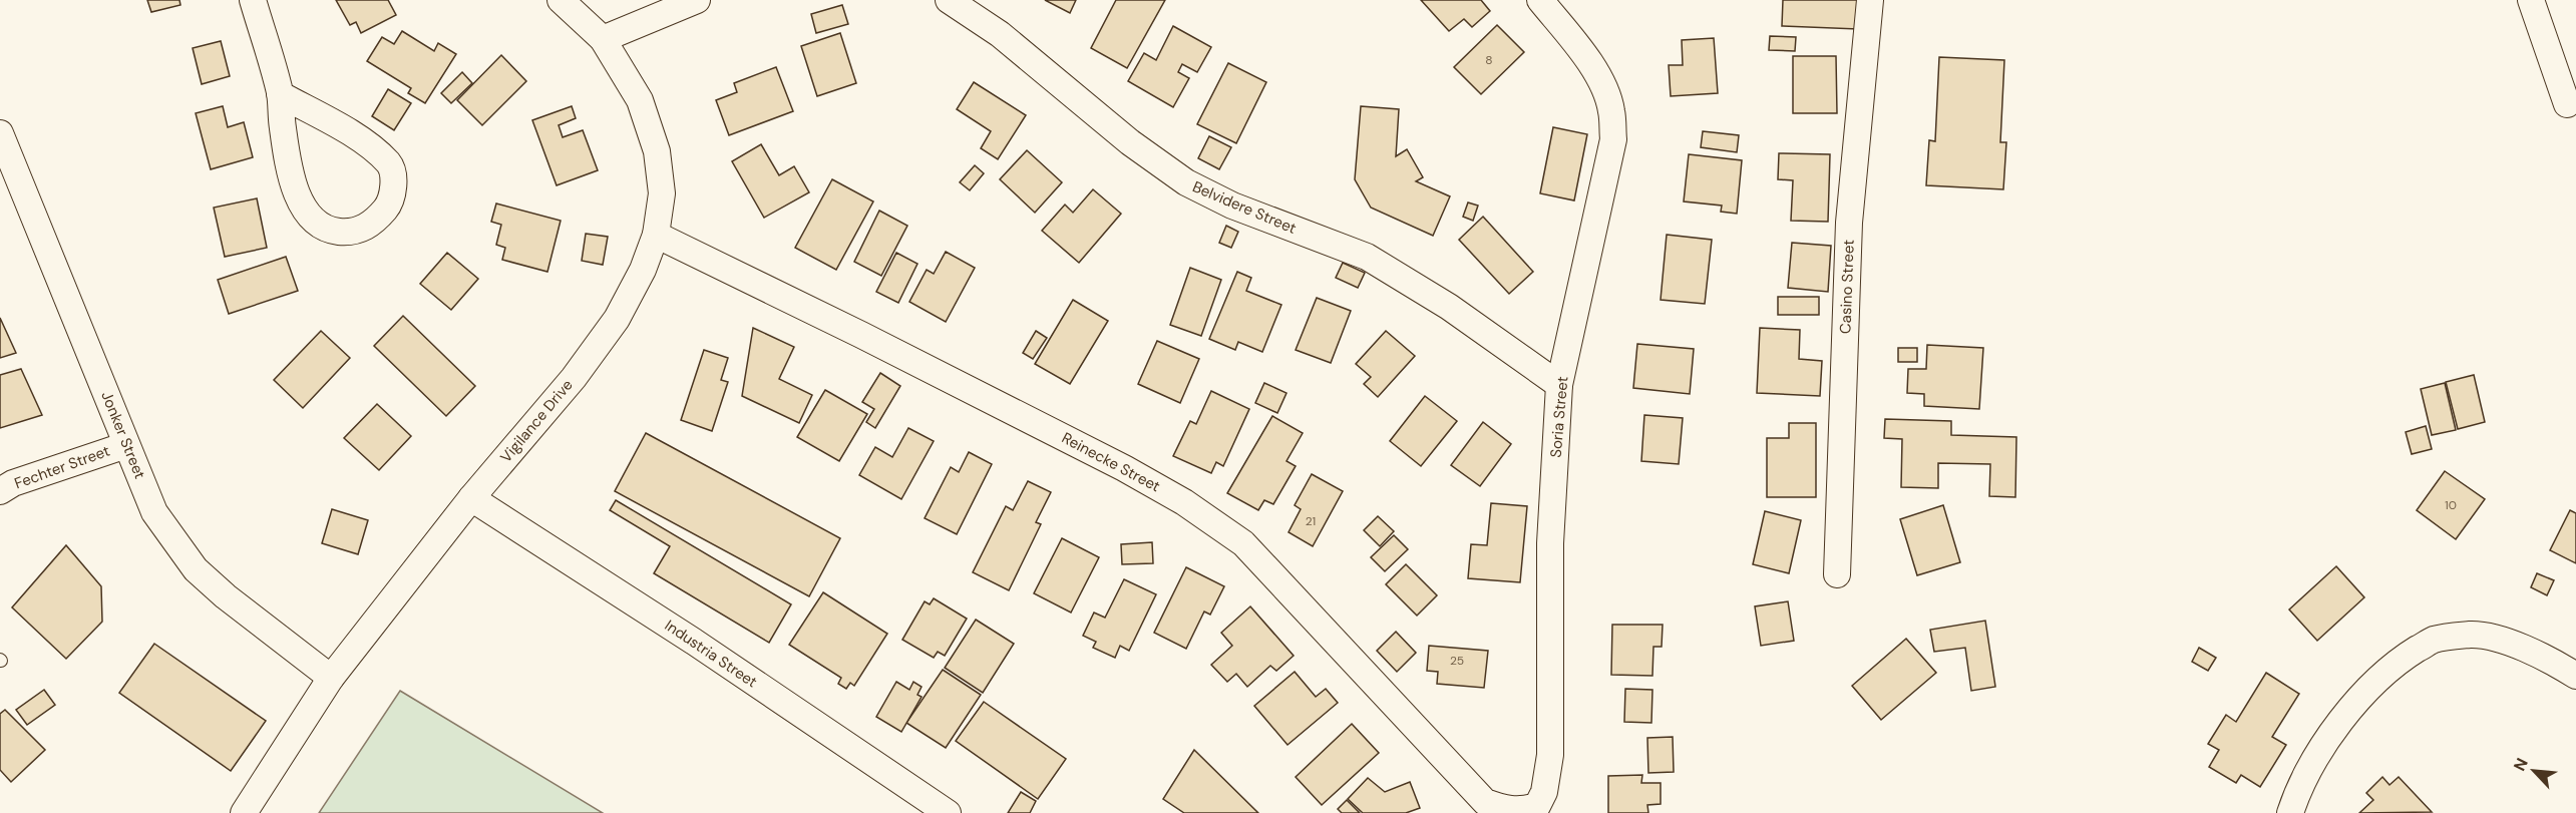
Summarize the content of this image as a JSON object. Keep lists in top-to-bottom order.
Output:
{
  "streets": {
    "street": [
      "Belvidere Street",
      "Casino Street",
      "Soria Street",
      "Vigilance Drive",
      "Jonker Street",
      "Reinecke Street",
      "Fechter Street",
      "Industria Street"
    ]
  },
  "crossings": [
    ["Belvidere Street", "Soria Street"],
    ["Soria Street", "Reinecke Street"],
    ["Vigilance Drive", "Jonker Street"],
    ["Vigilance Drive", "Reinecke Street"],
    ["Vigilance Drive", "Industria Street"],
    ["Jonker Street", "Fechter Street"]
  ],
  "house_numbers": [
    "8",
    "10",
    "21",
    "25"
  ],
  "north": "top left"
}
